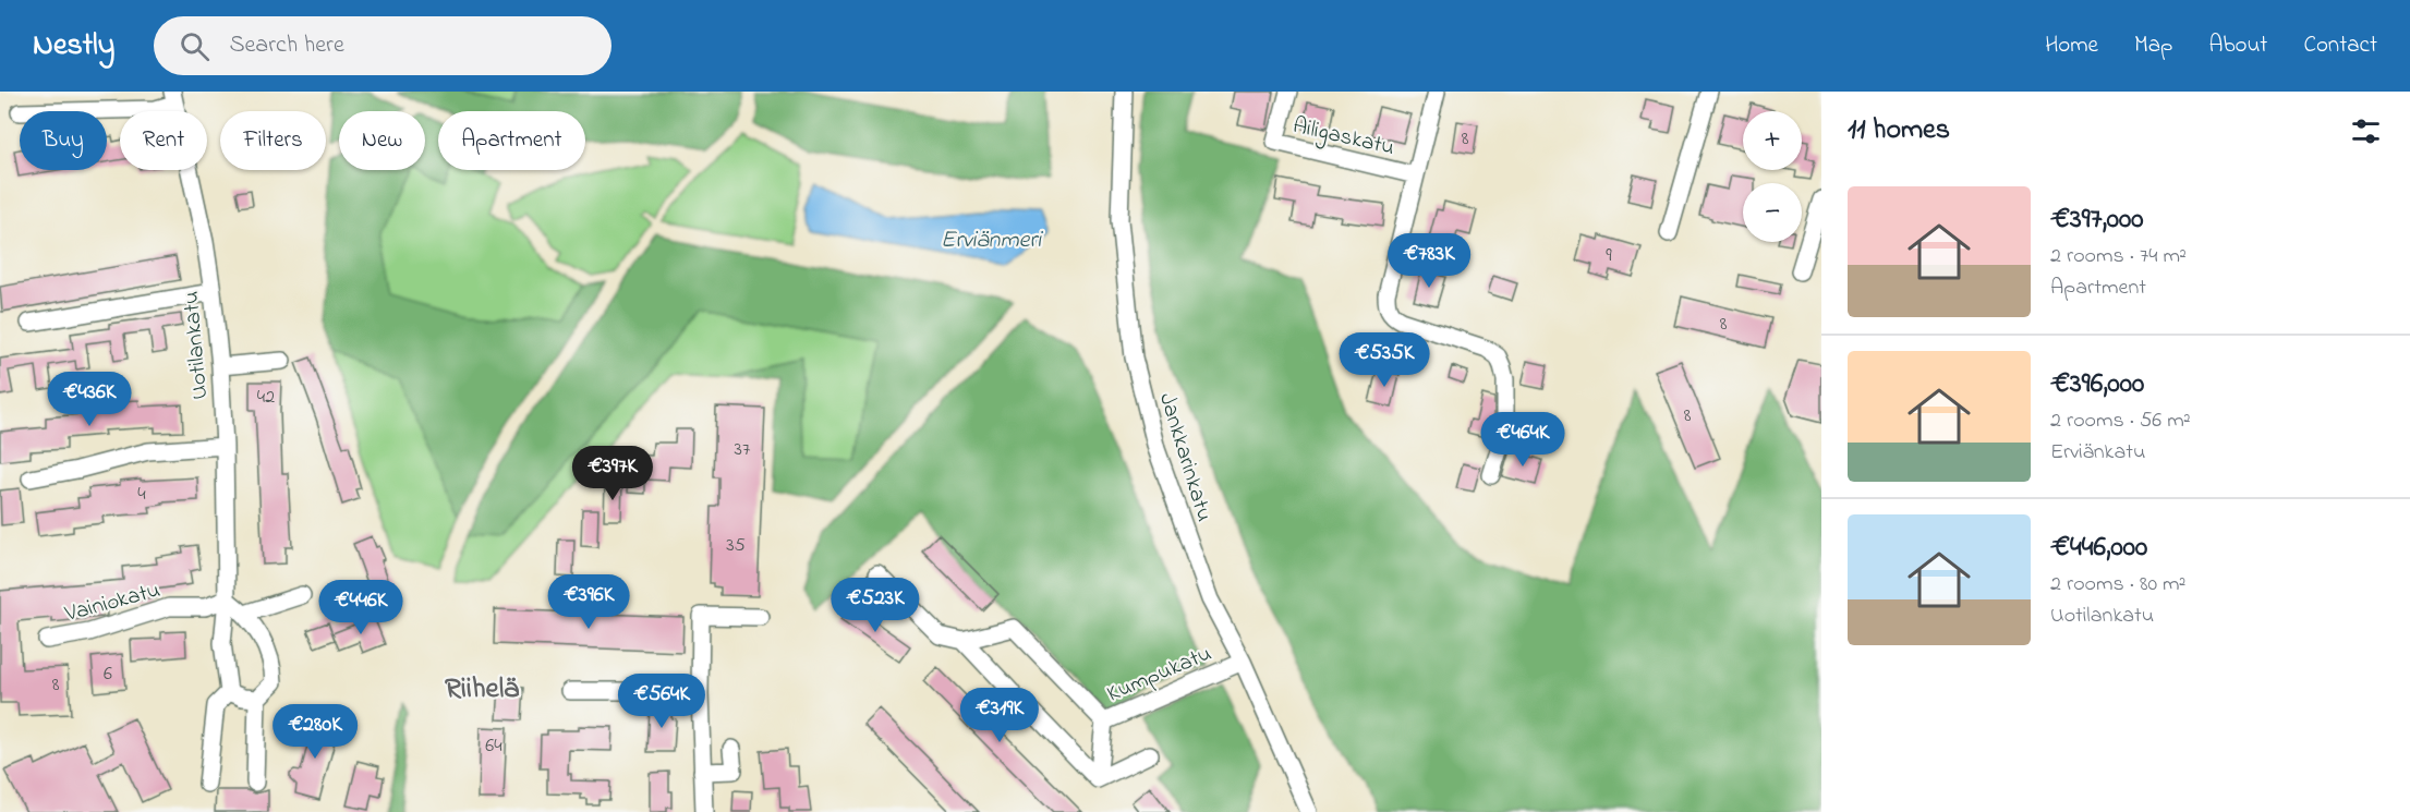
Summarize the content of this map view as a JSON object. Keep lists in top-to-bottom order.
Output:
{
  "streets": {
    "street": [
      "Ailigaskatu",
      "Uotilankatu",
      "Jankkarinkatu",
      "Vainiokatu",
      "Kumpukatu"
    ]
  },
  "crossings": [
    ["Uotilankatu", "Vainiokatu"],
    ["Jankkarinkatu", "Kumpukatu"]
  ],
  "districts": ["Riihelä"],
  "water": ["Erviänmeri"],
  "house_numbers": [
    "8",
    "9",
    "8",
    "42",
    "8",
    "37",
    "4",
    "35",
    "6",
    "8",
    "64"
  ],
  "page": {
    "header": "Nestly",
    "search": "Search here",
    "nav": [
      "Home",
      "Map",
      "About",
      "Contact"
    ],
    "heading": "11 homes",
    "map_buttons": ["+", "−"],
    "chip": [
      "Buy",
      "Rent",
      "Filters",
      "New",
      "Apartment"
    ],
    "list": [
      {
        "name": "€397,000",
        "note": "2 rooms · 74 m² · Apartment"
      },
      {
        "name": "€396,000",
        "note": "2 rooms · 56 m² · Erviänkatu"
      },
      {
        "name": "€446,000",
        "note": "2 rooms · 80 m² · Uotilankatu"
      }
    ],
    "price": [
      "€783K",
      "€535K",
      "€436K",
      "€464K",
      "€397K",
      "€396K",
      "€523K",
      "€446K",
      "€564K",
      "€319K",
      "€280K"
    ]
  }
}
